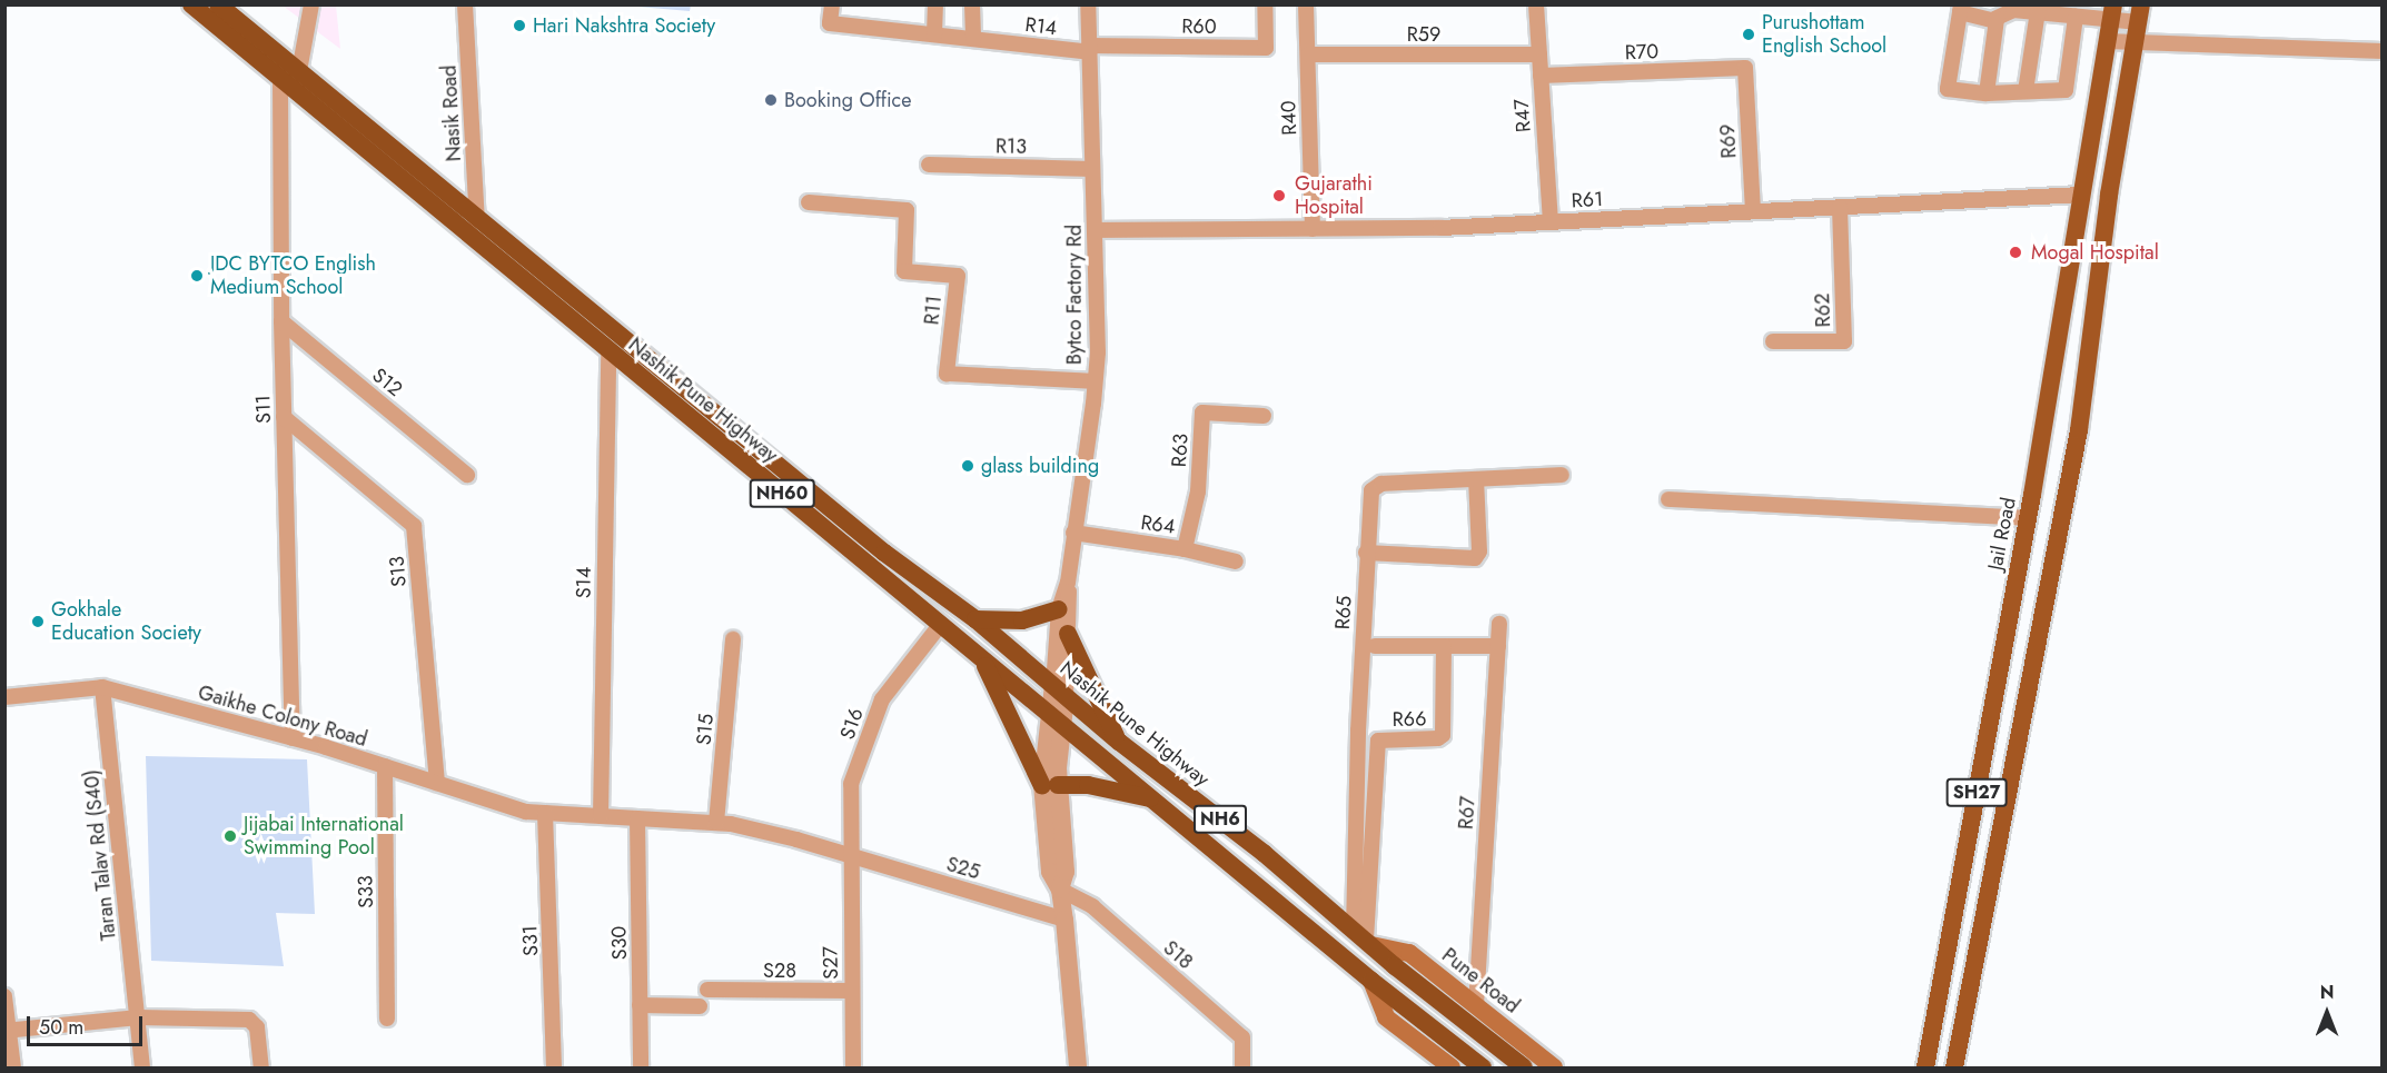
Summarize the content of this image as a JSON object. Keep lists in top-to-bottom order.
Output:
{
  "streets": {
    "highway": ["Nashik Pune Highway", "NH60", "NH6"],
    "main road": ["Jail Road", "SH27", "Pune Road"],
    "street": [
      "R14",
      "R60",
      "R59",
      "R70",
      "Nasik Road",
      "R47",
      "R40",
      "R69",
      "R13",
      "R61",
      "Bytco Factory Rd",
      "R11",
      "R62",
      "S12",
      "S11",
      "R63",
      "R64",
      "S13",
      "S14",
      "R65",
      "Gaikhe Colony Road",
      "R66",
      "S16",
      "S15",
      "R67",
      "Taran Talav Rd (S40)",
      "S25",
      "S33",
      "S31",
      "S30",
      "S18",
      "S27",
      "S28"
    ]
  },
  "crossings": [
    ["R14", "R60"],
    ["R14", "Bytco Factory Rd"],
    ["R60", "Bytco Factory Rd"],
    ["R59", "R47"],
    ["R59", "R40"],
    ["R70", "R47"],
    ["R70", "R69"],
    ["Nasik Road", "Nashik Pune Highway"],
    ["R47", "R61"],
    ["R40", "R61"],
    ["R69", "R61"],
    ["R13", "Bytco Factory Rd"],
    ["R61", "Bytco Factory Rd"],
    ["R61", "R62"],
    ["R61", "Jail Road"],
    ["Bytco Factory Rd", "R11"],
    ["Bytco Factory Rd", "Nashik Pune Highway"],
    ["Bytco Factory Rd", "R64"],
    ["S12", "S11"],
    ["Nashik Pune Highway", "S11"],
    ["Nashik Pune Highway", "S14"],
    ["Nashik Pune Highway", "R65"],
    ["Nashik Pune Highway", "R66"],
    ["Nashik Pune Highway", "S16"],
    ["Nashik Pune Highway", "NH6"],
    ["Nashik Pune Highway", "Pune Road"],
    ["S11", "S13"],
    ["S11", "Gaikhe Colony Road"],
    ["R63", "R64"],
    ["S13", "Gaikhe Colony Road"],
    ["S14", "Gaikhe Colony Road"],
    ["R65", "R66"],
    ["R65", "NH6"],
    ["R65", "Pune Road"],
    ["Gaikhe Colony Road", "S15"],
    ["Gaikhe Colony Road", "Taran Talav Rd (S40)"],
    ["Gaikhe Colony Road", "S25"],
    ["Gaikhe Colony Road", "S33"],
    ["Gaikhe Colony Road", "S31"],
    ["Gaikhe Colony Road", "S30"],
    ["R66", "NH6"],
    ["R66", "Pune Road"],
    ["S16", "S25"],
    ["S16", "S27"],
    ["S15", "S25"],
    ["R67", "Pune Road"],
    ["NH6", "Pune Road"],
    ["S25", "S27"],
    ["S27", "S28"]
  ],
  "places": [
    "Hari Nakshtra Society",
    "Purushottam English School",
    "Booking Office",
    "Gujarathi Hospital",
    "Mogal Hospital",
    "JDC BYTCO English Medium School",
    "glass building",
    "Gokhale Education Society",
    "Jijabai International Swimming Pool"
  ],
  "scale_bar": "50 m",
  "north": "top"
}
